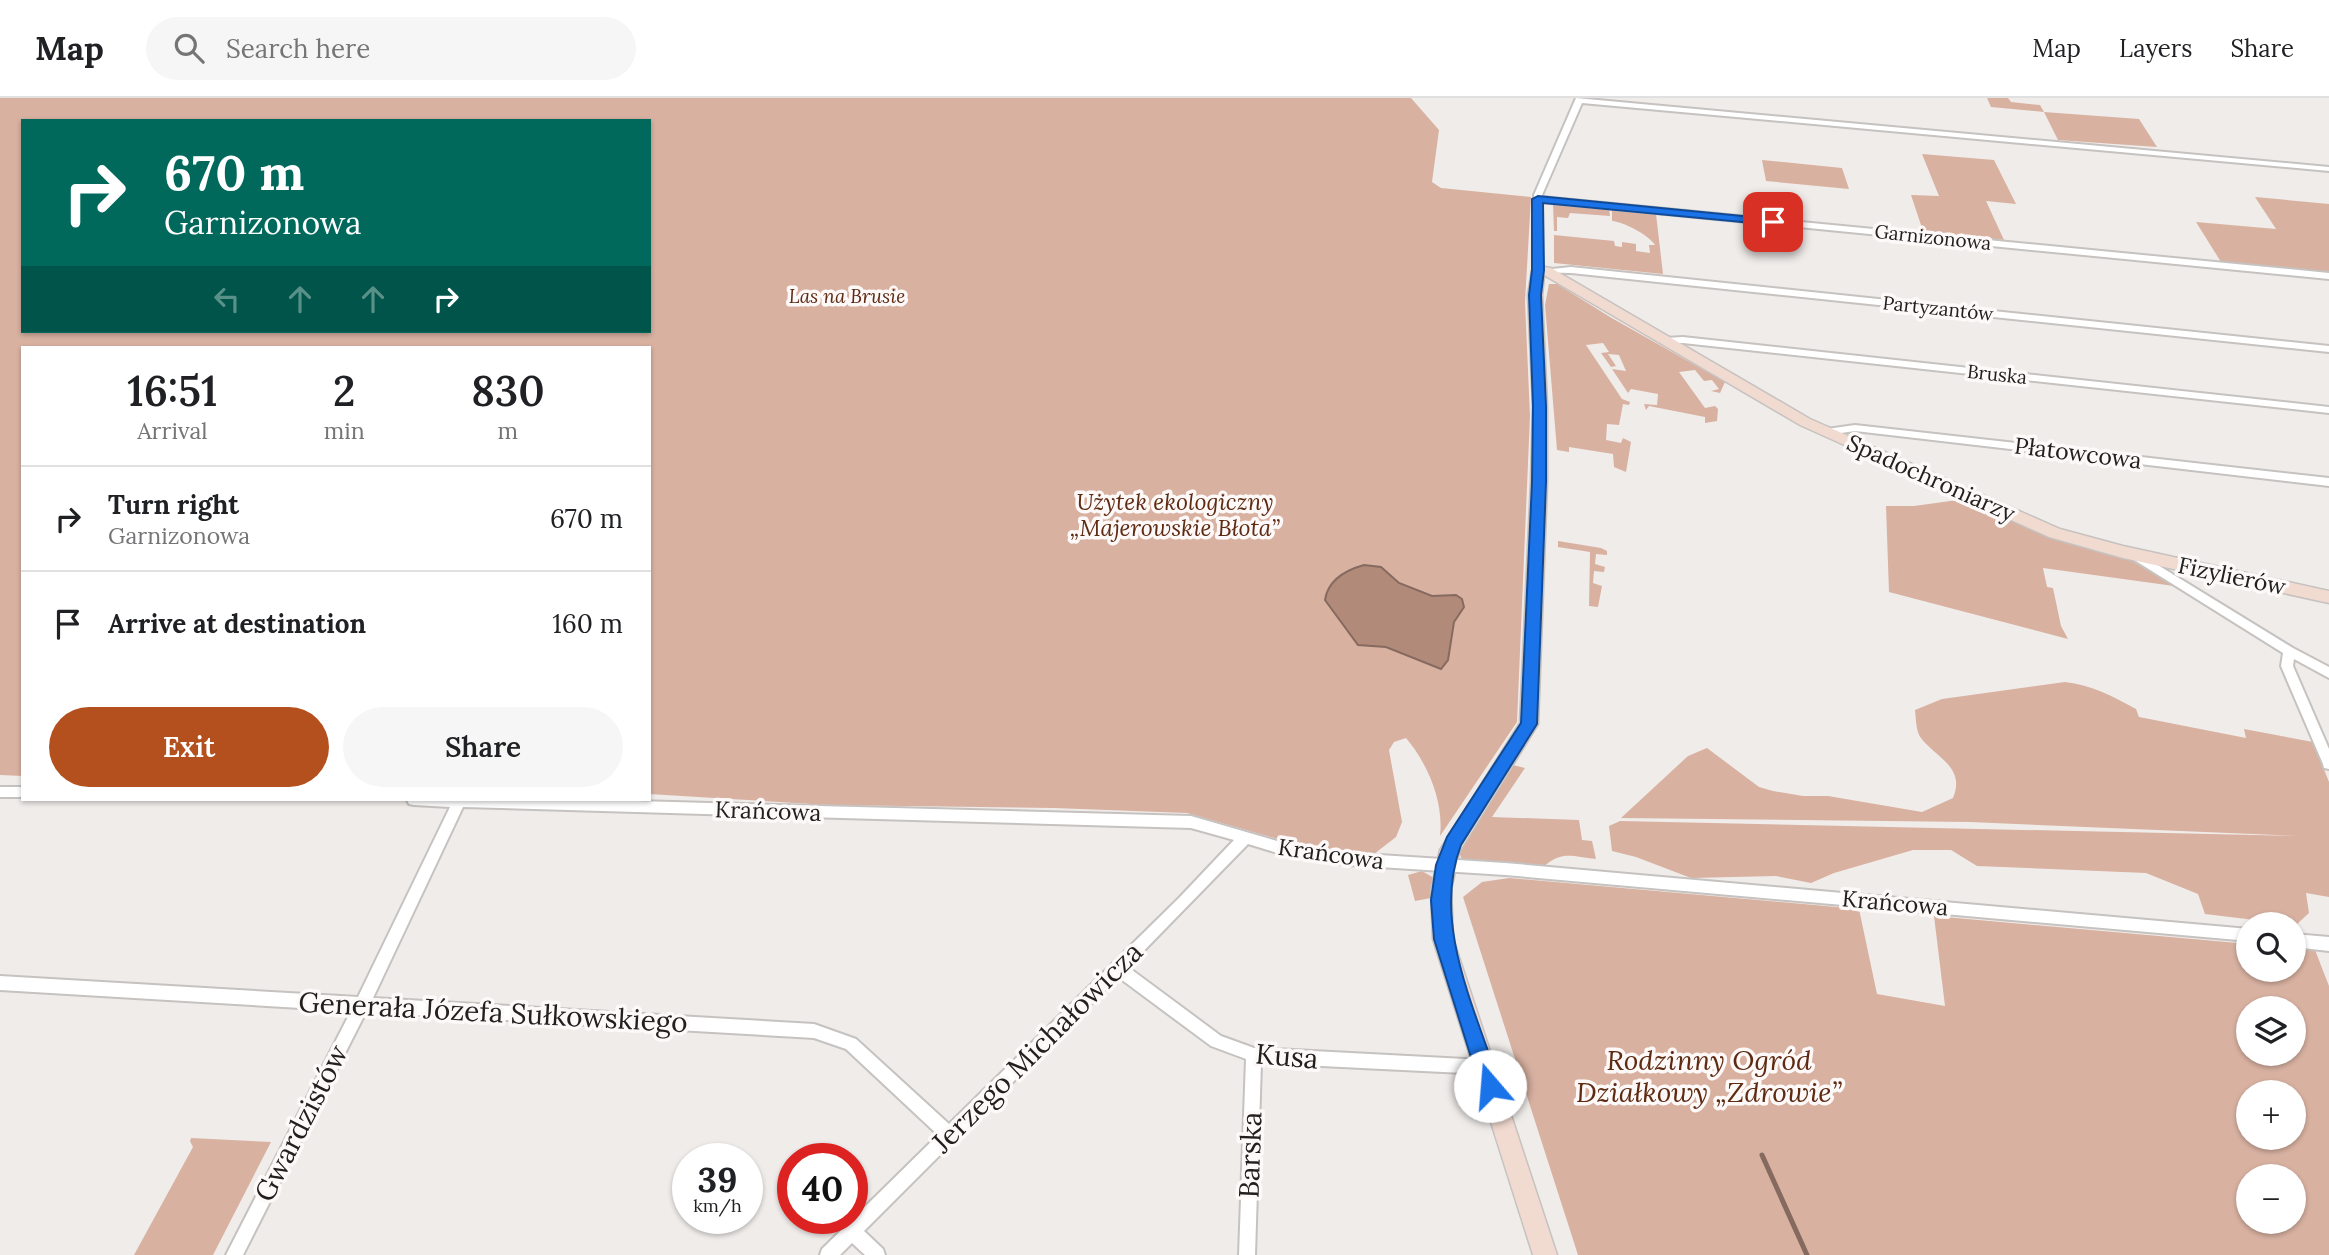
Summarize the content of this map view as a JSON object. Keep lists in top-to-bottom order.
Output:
{
  "streets": {
    "street": [
      "Garnizonowa",
      "Partyzantów",
      "Bruska",
      "Płatowcowa",
      "Spadochroniarzy",
      "Fizylierów",
      "Krańcowa",
      "Generała Józefa Sułkowskiego",
      "Jerzego Michałowicza",
      "Kusa",
      "Gwardzistów",
      "Barska"
    ]
  },
  "crossings": [
    ["Partyzantów", "Spadochroniarzy"],
    ["Bruska", "Spadochroniarzy"],
    ["Płatowcowa", "Spadochroniarzy"],
    ["Spadochroniarzy", "Fizylierów"],
    ["Krańcowa", "Jerzego Michałowicza"],
    ["Krańcowa", "Gwardzistów"],
    ["Generała Józefa Sułkowskiego", "Jerzego Michałowicza"],
    ["Generała Józefa Sułkowskiego", "Gwardzistów"],
    ["Jerzego Michałowicza", "Kusa"],
    ["Kusa", "Barska"]
  ],
  "parks": ["Las na Brusie", "Użytek ekologiczny „Majerowskie Błota”", "Rodzinny Ogród Działkowy „Zdrowie”"],
  "page": {
    "header": "Map",
    "search": "Search here",
    "nav": ["Map", "Layers", "Share"],
    "turn": ["670 m", "Garnizonowa"],
    "eta": [
      "16:51",
      "Arrival",
      "2",
      "min",
      "830",
      "m"
    ],
    "list": [
      {
        "name": "Turn right",
        "note": "Garnizonowa",
        "value": "670 m"
      },
      {
        "name": "Arrive at destination",
        "value": "160 m"
      }
    ],
    "buttons": ["Exit", "Share"],
    "map_buttons": ["+", "−"],
    "speed": "39 km/h",
    "limit": "40"
  }
}
